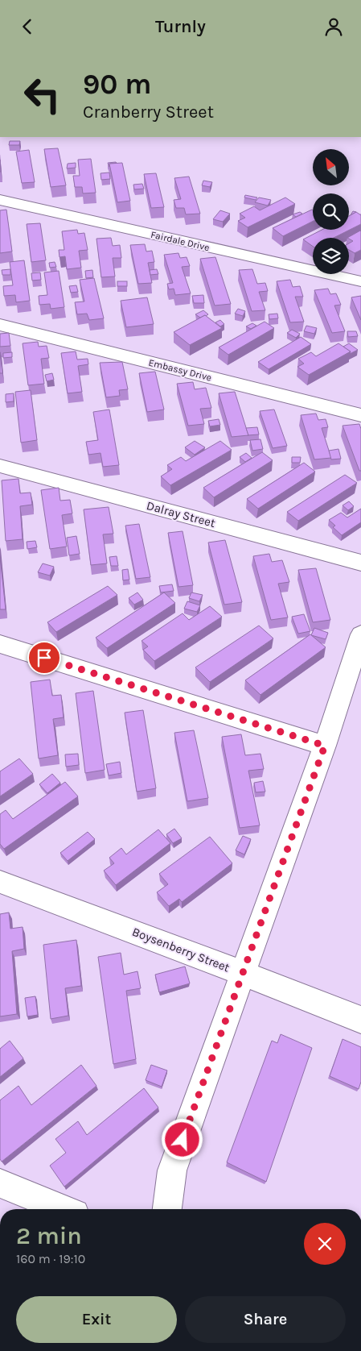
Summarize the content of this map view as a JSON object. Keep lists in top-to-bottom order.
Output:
{
  "streets": {
    "street": [
      "Fairdale Drive",
      "Embassy Drive",
      "Dalray Street",
      "Boysenberry Street"
    ]
  },
  "north": "top left",
  "page": {
    "header": "Turnly",
    "turn": ["90 m", "Cranberry Street"],
    "heading": ["2 min", "160 m · 19:10"],
    "buttons": ["Exit", "Share"]
  }
}
